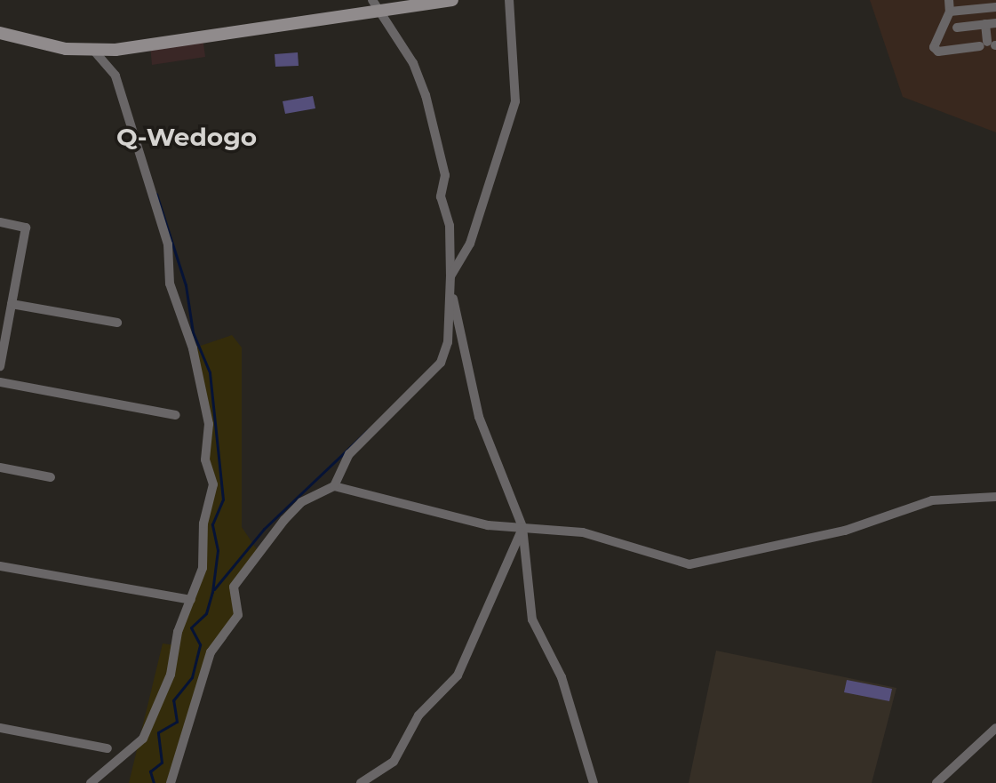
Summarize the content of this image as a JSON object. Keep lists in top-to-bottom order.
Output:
{
  "districts": ["Q-Wedogo"]
}
